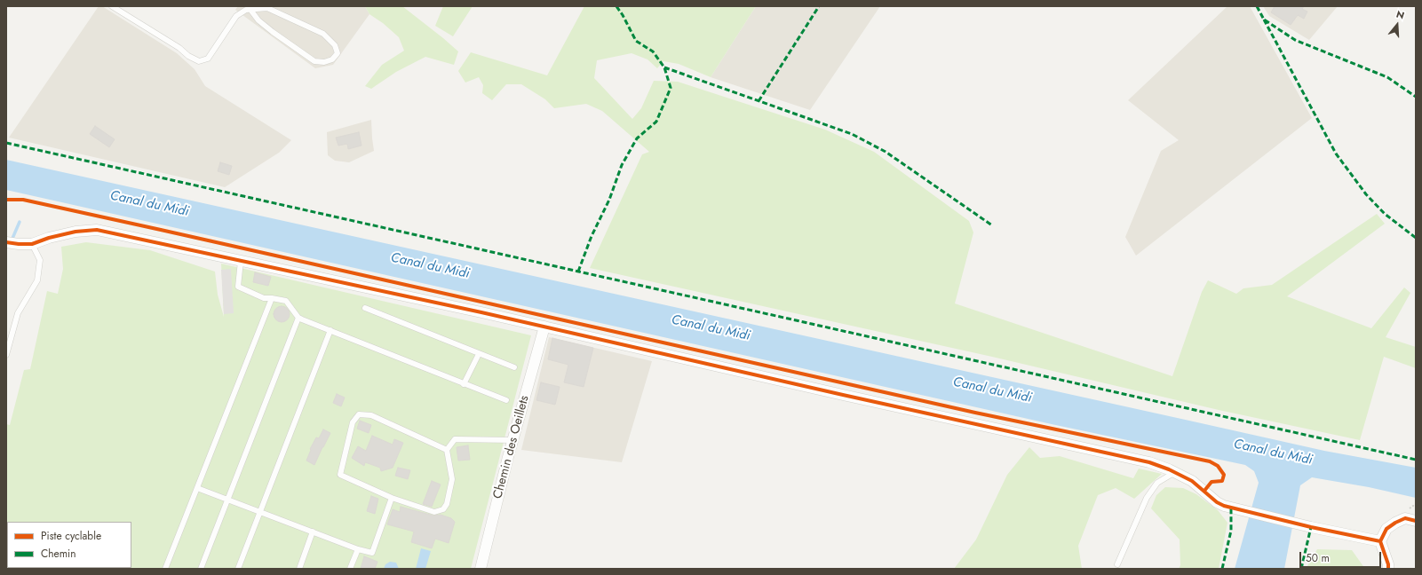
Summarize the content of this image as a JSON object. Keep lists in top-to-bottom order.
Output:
{
  "streets": {
    "street": ["Chemin des Oeillets"]
  },
  "water": ["Canal du Midi"],
  "legend": ["Piste cyclable", "Chemin"],
  "scale_bar": "50 m",
  "north": "top"
}
